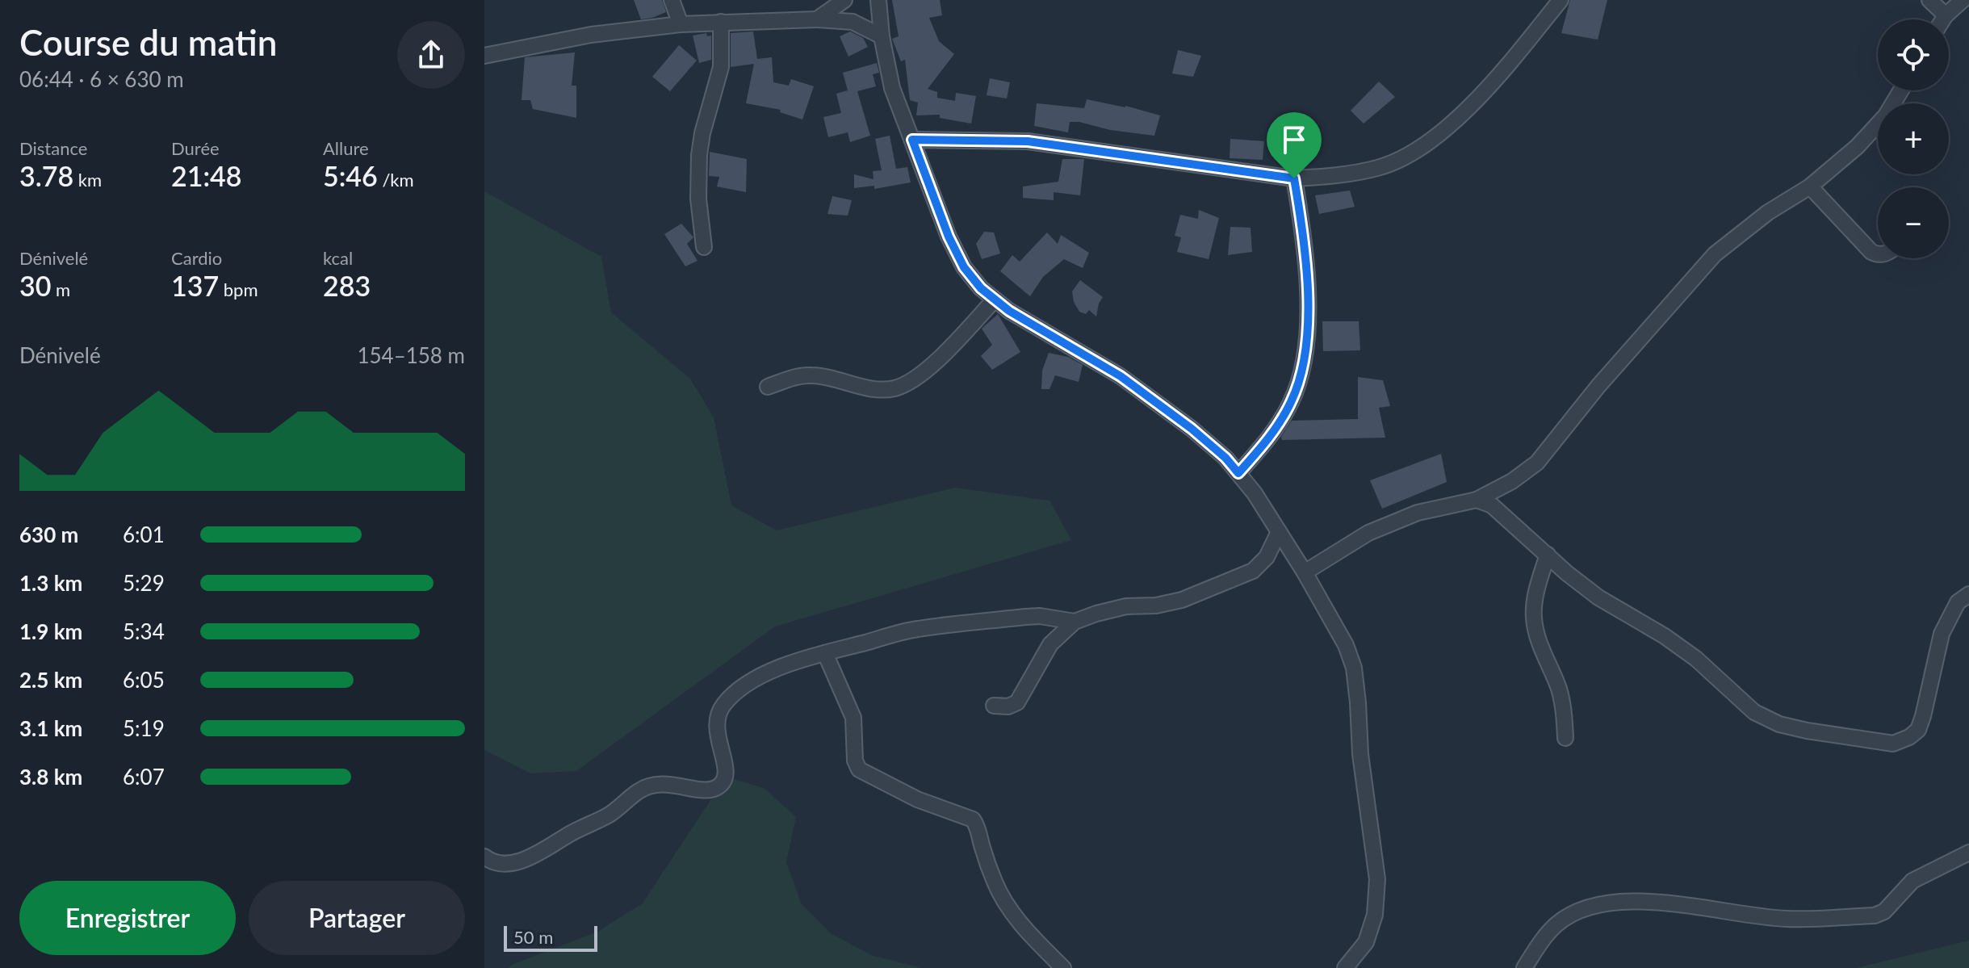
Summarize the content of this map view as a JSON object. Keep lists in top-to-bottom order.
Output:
{
  "scale_bar": "50 m",
  "page": {
    "heading": ["Course du matin", "06:44 · 6 × 630 m"],
    "map_buttons": ["+", "−"],
    "stats": [
      ["Distance", "3.78 km"],
      ["Durée", "21:48"],
      ["Allure", "5:46 /km"],
      ["Dénivelé", "30 m"],
      ["Cardio", "137 bpm"],
      ["kcal", "283"]
    ],
    "chart": ["Dénivelé", "154–158 m"],
    "list": [
      {
        "name": "630 m",
        "note": "6:01"
      },
      {
        "name": "1.3 km",
        "note": "5:29"
      },
      {
        "name": "1.9 km",
        "note": "5:34"
      },
      {
        "name": "2.5 km",
        "note": "6:05"
      },
      {
        "name": "3.1 km",
        "note": "5:19"
      },
      {
        "name": "3.8 km",
        "note": "6:07"
      }
    ],
    "buttons": ["Enregistrer", "Partager"],
    "scale": "50 m"
  }
}
